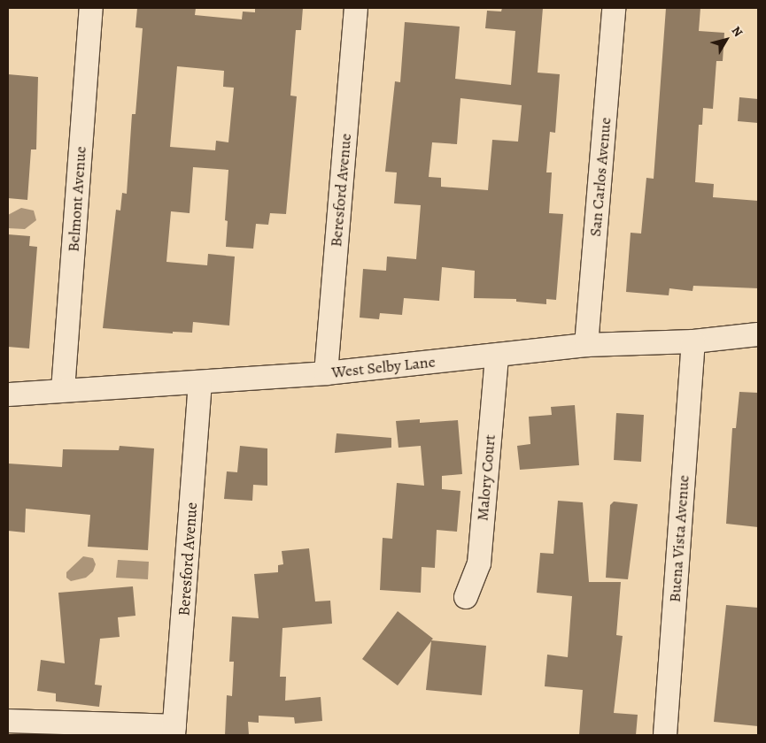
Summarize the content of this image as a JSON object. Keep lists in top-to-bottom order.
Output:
{
  "streets": {
    "street": [
      "San Carlos Avenue",
      "Beresford Avenue",
      "Belmont Avenue",
      "West Selby Lane",
      "Malory Court",
      "Buena Vista Avenue"
    ]
  },
  "crossings": [
    ["San Carlos Avenue", "West Selby Lane"],
    ["Beresford Avenue", "West Selby Lane"],
    ["Belmont Avenue", "West Selby Lane"],
    ["West Selby Lane", "Malory Court"],
    ["West Selby Lane", "Buena Vista Avenue"]
  ],
  "north": "top right"
}
